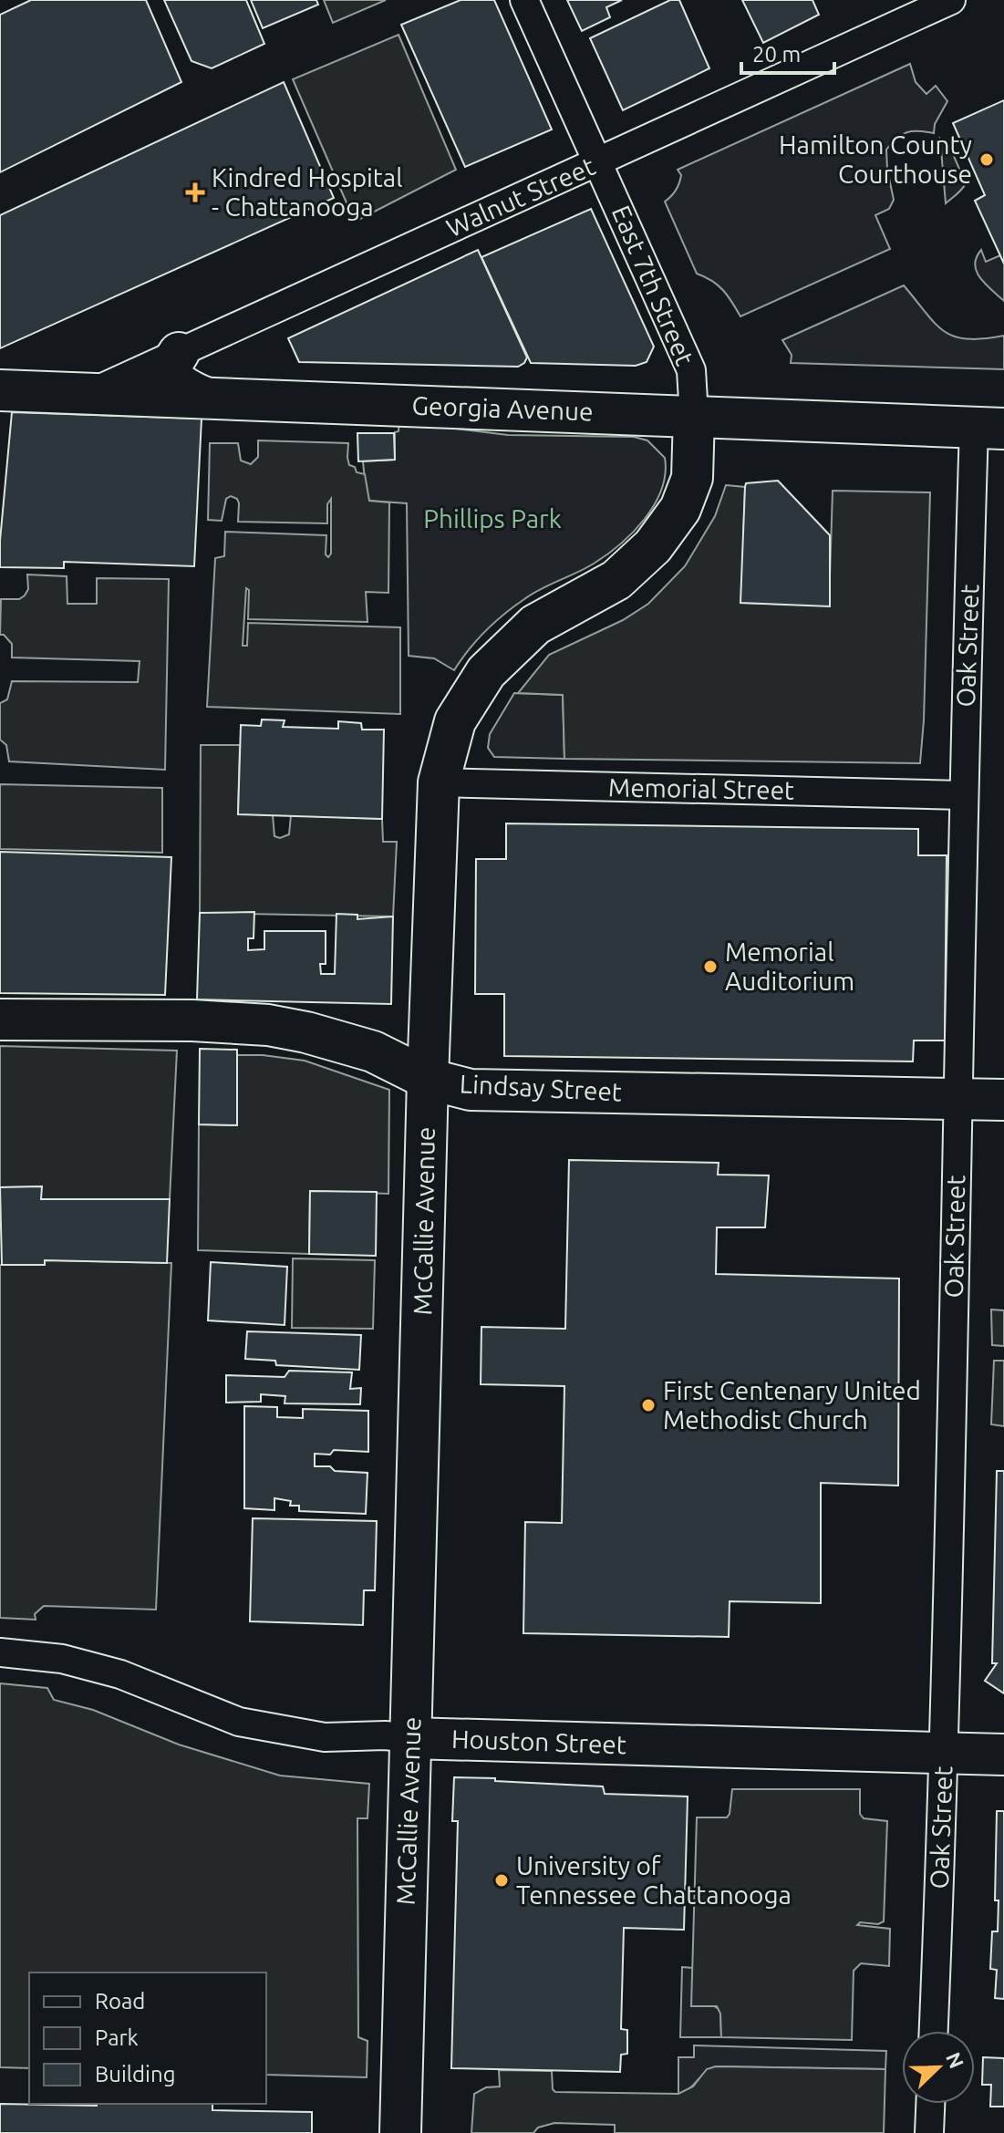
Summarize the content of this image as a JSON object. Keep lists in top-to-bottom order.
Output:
{
  "streets": {
    "main road": [
      "Georgia Avenue",
      "Lindsay Street",
      "McCallie Avenue",
      "Houston Street"
    ],
    "street": [
      "Walnut Street",
      "East 7th Street",
      "Oak Street",
      "Memorial Street"
    ]
  },
  "crossings": [
    ["Walnut Street", "East 7th Street"],
    ["Walnut Street", "Georgia Avenue"],
    ["East 7th Street", "Georgia Avenue"],
    ["East 7th Street", "McCallie Avenue"],
    ["Georgia Avenue", "Oak Street"],
    ["Georgia Avenue", "McCallie Avenue"],
    ["Oak Street", "Memorial Street"],
    ["Oak Street", "Lindsay Street"],
    ["Oak Street", "Houston Street"],
    ["Memorial Street", "McCallie Avenue"],
    ["Lindsay Street", "McCallie Avenue"],
    ["McCallie Avenue", "Houston Street"]
  ],
  "parks": ["Phillips Park"],
  "places": {
    "other": [
      "Hamilton County Courthouse",
      "Memorial Auditorium",
      "First Centenary United Methodist Church",
      "University of Tennessee Chattanooga"
    ],
    "health": ["Kindred Hospital - Chattanooga"]
  },
  "legend": ["Road", "Park", "Building"],
  "scale_bar": "20 m",
  "north": "top right"
}
